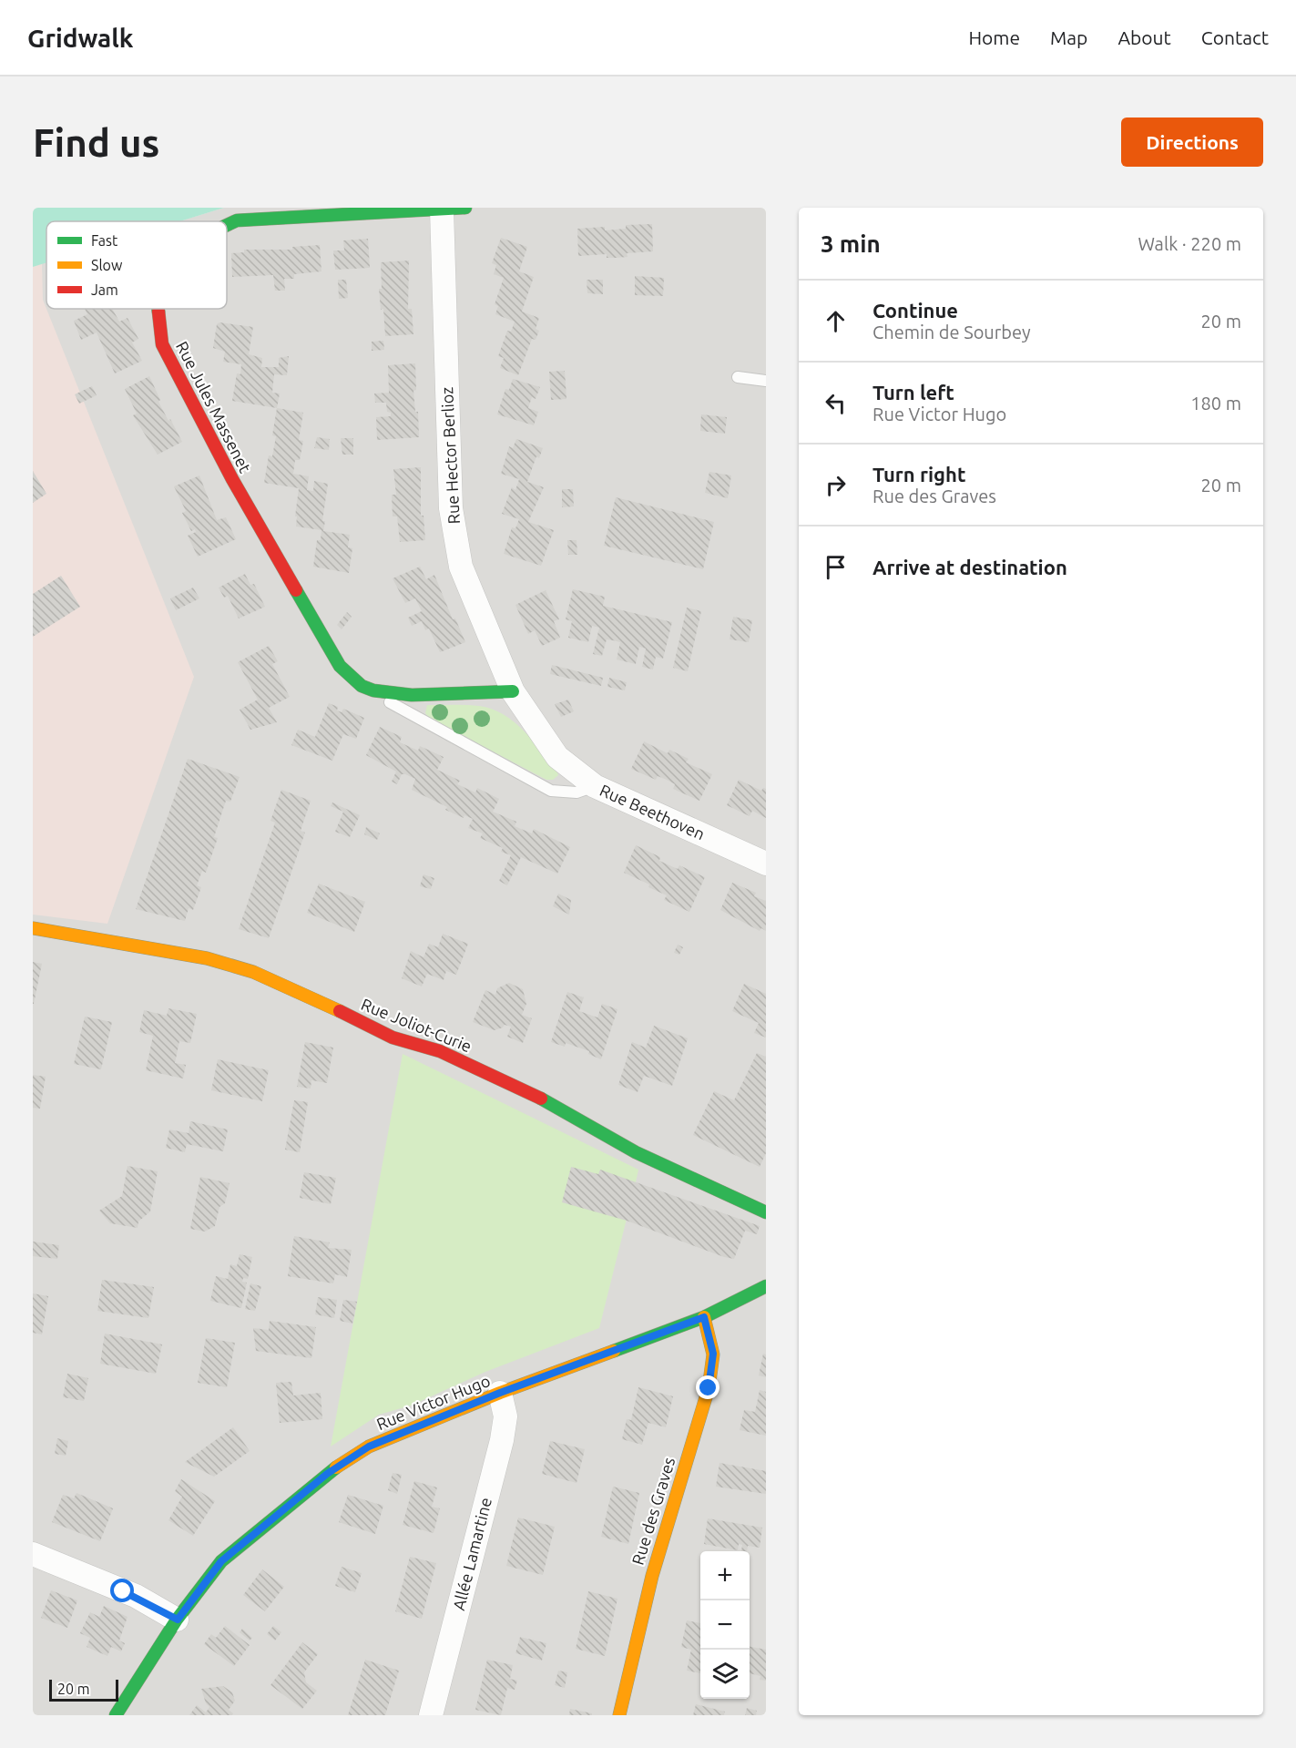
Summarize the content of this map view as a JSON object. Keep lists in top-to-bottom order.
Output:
{
  "streets": {
    "street": [
      "Rue Jules Massenet",
      "Rue Hector Berlioz",
      "Rue Beethoven",
      "Rue Joliot-Curie",
      "Rue Victor Hugo",
      "Rue des Graves",
      "Allée Lamartine"
    ]
  },
  "crossings": [
    ["Rue Jules Massenet", "Rue Hector Berlioz"],
    ["Rue Jules Massenet", "Rue Beethoven"],
    ["Rue Hector Berlioz", "Rue Beethoven"],
    ["Rue Victor Hugo", "Rue des Graves"],
    ["Rue Victor Hugo", "Allée Lamartine"]
  ],
  "legend": ["Fast", "Slow", "Jam"],
  "scale_bar": "20 m",
  "page": {
    "header": "Gridwalk",
    "nav": [
      "Home",
      "Map",
      "About",
      "Contact"
    ],
    "buttons": "Directions",
    "title": "Find us",
    "heading": ["3 min", "Walk · 220 m"],
    "list": [
      ["Continue", "Chemin de Sourbey", "20 m"],
      ["Turn left", "Rue Victor Hugo", "180 m"],
      ["Turn right", "Rue des Graves", "20 m"],
      "Arrive at destination"
    ],
    "map_buttons": ["+", "−"],
    "scale": "20 m"
  }
}
